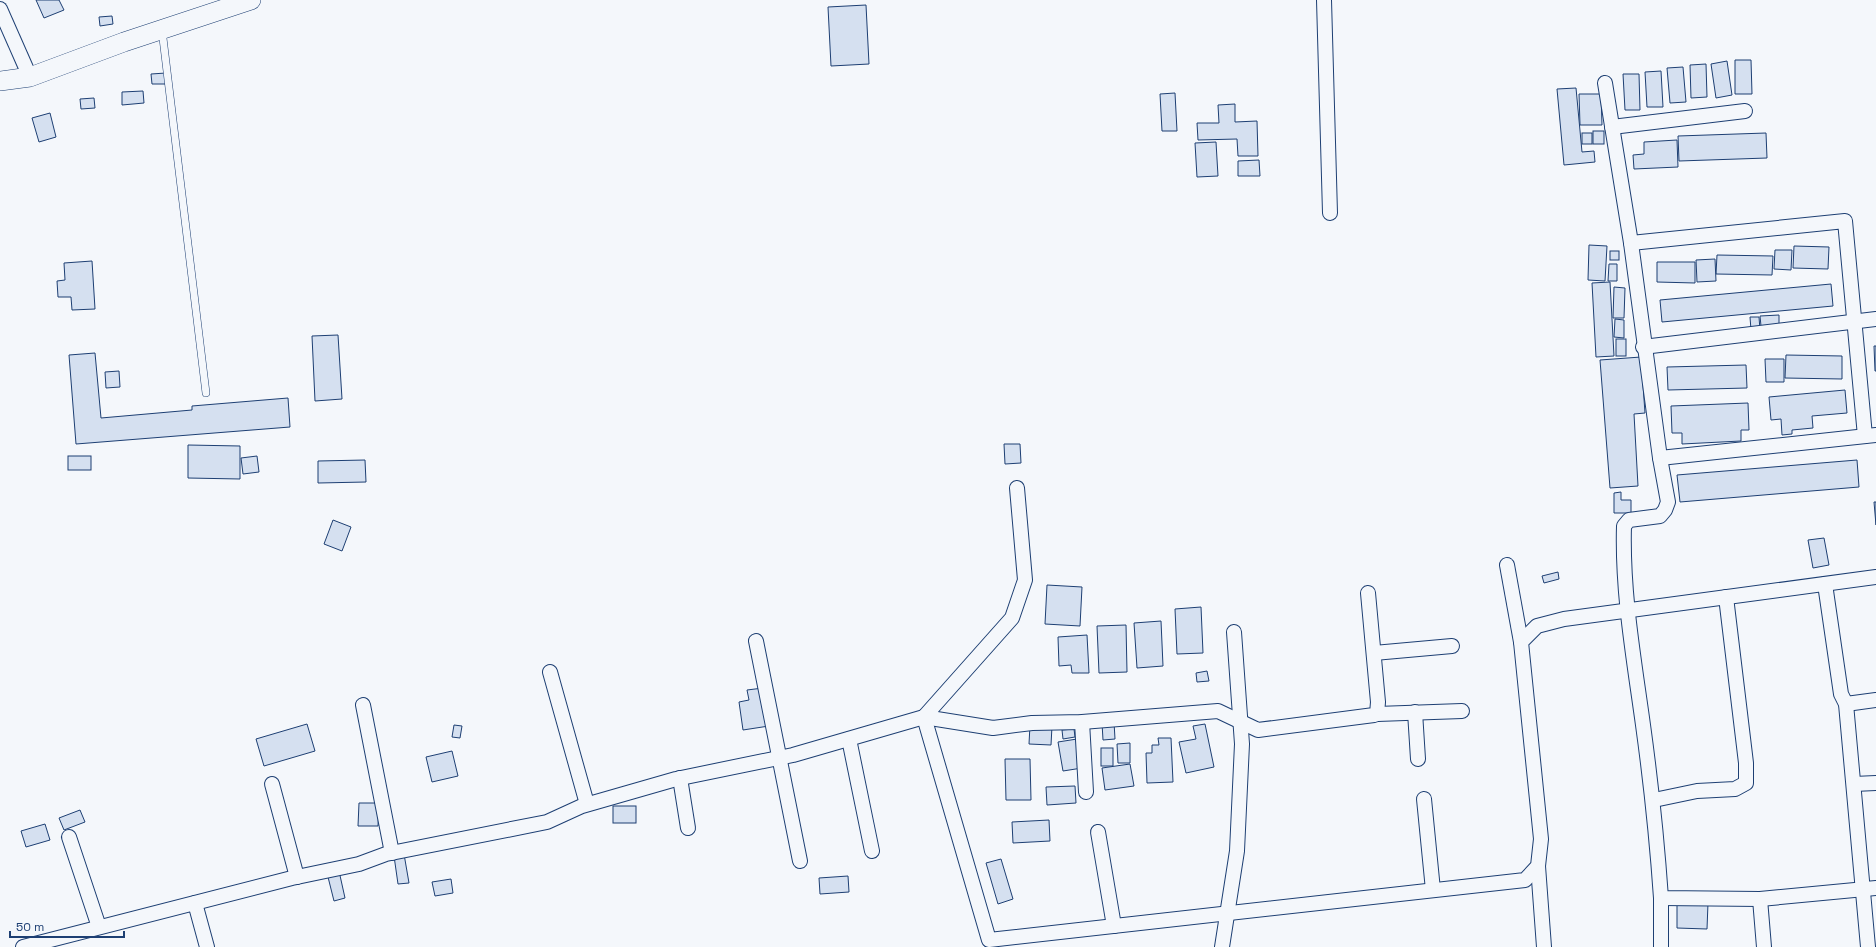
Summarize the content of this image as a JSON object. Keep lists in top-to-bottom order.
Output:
{
  "scale_bar": "50 m"
}
